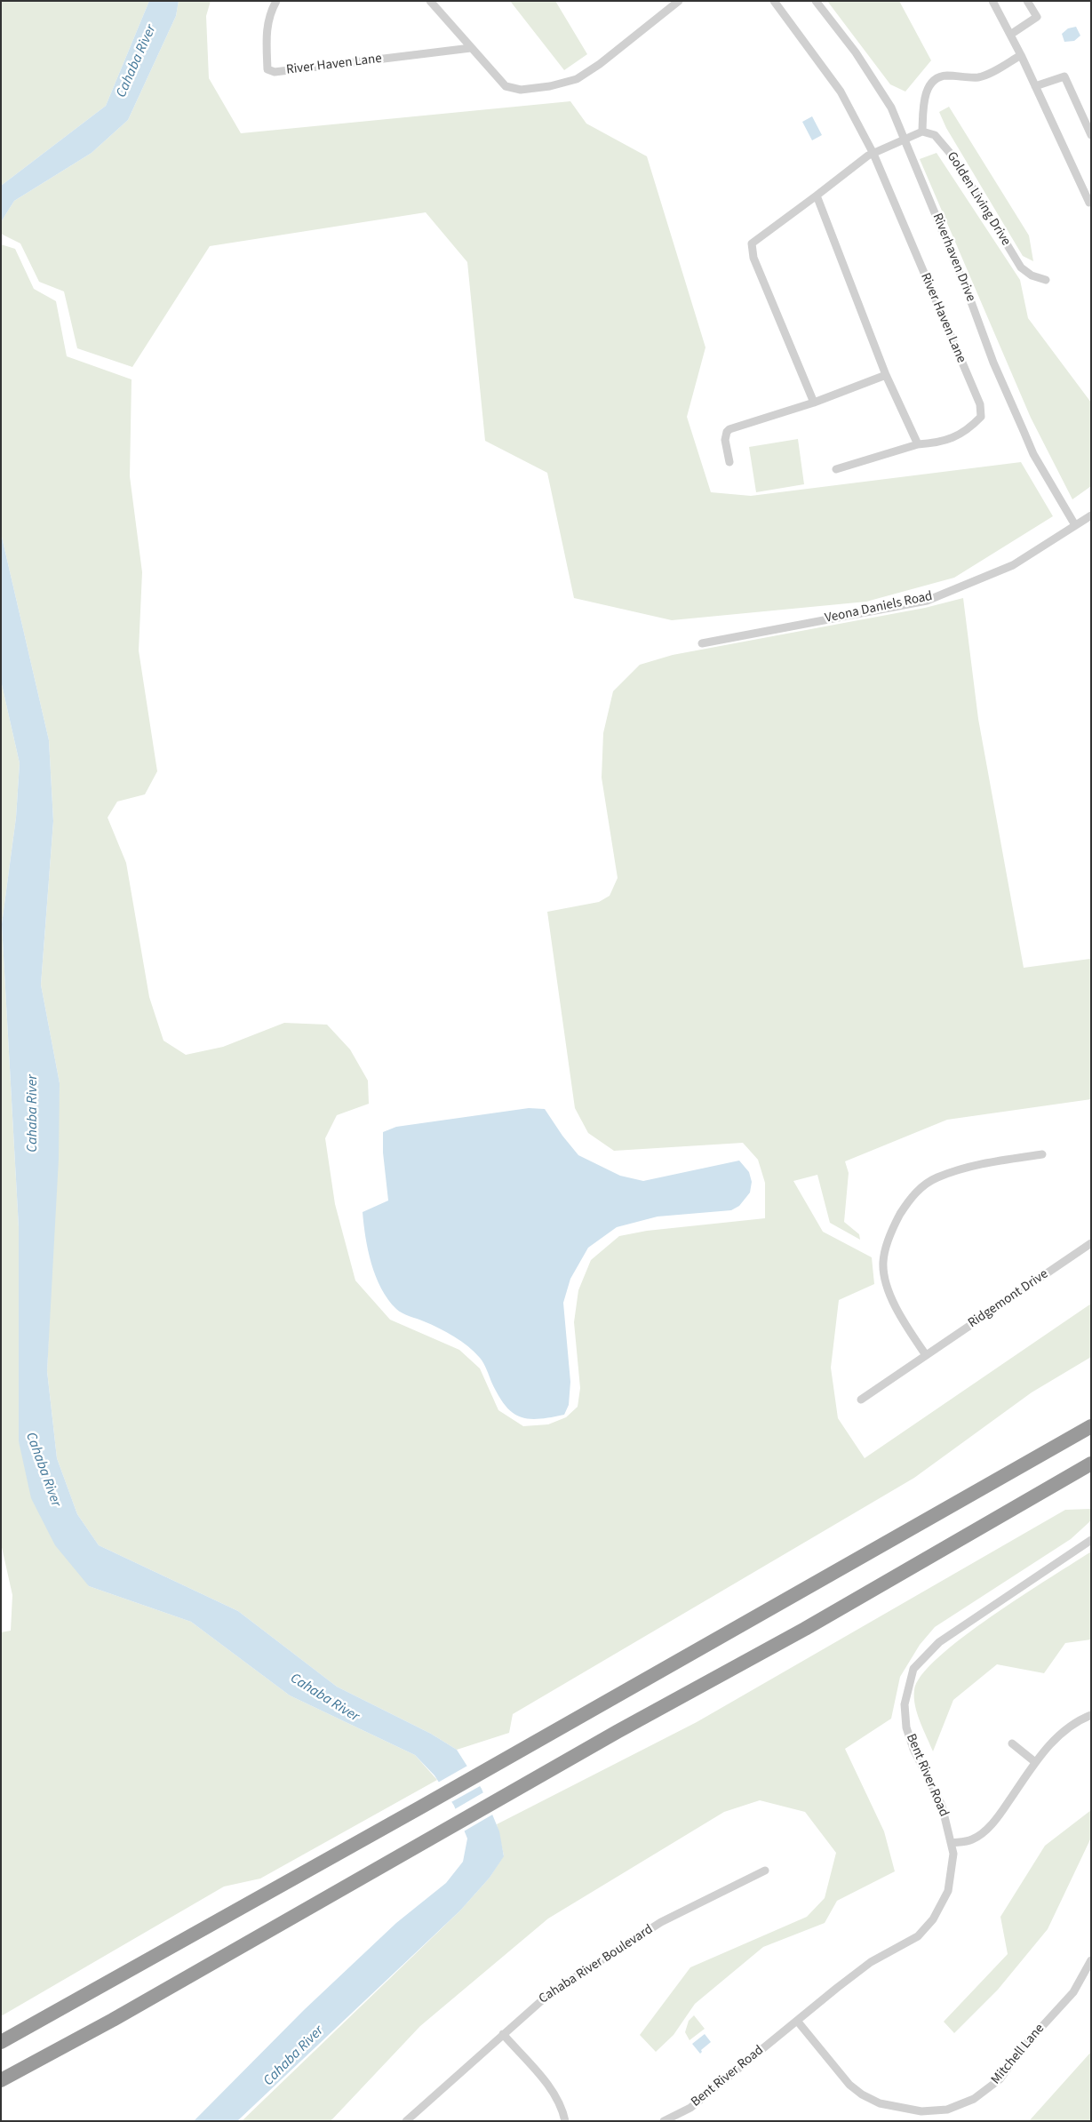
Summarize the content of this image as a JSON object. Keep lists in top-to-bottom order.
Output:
{
  "streets": {
    "street": [
      "River Haven Lane",
      "Golden Living Drive",
      "Riverhaven Drive",
      "Veona Daniels Road",
      "Ridgemont Drive",
      "Bent River Road",
      "Cahaba River Boulevard",
      "Mitchell Lane"
    ]
  },
  "crossings": [
    ["Riverhaven Drive", "Veona Daniels Road"],
    ["Bent River Road", "Mitchell Lane"]
  ],
  "water": ["Cahaba River"]
}
